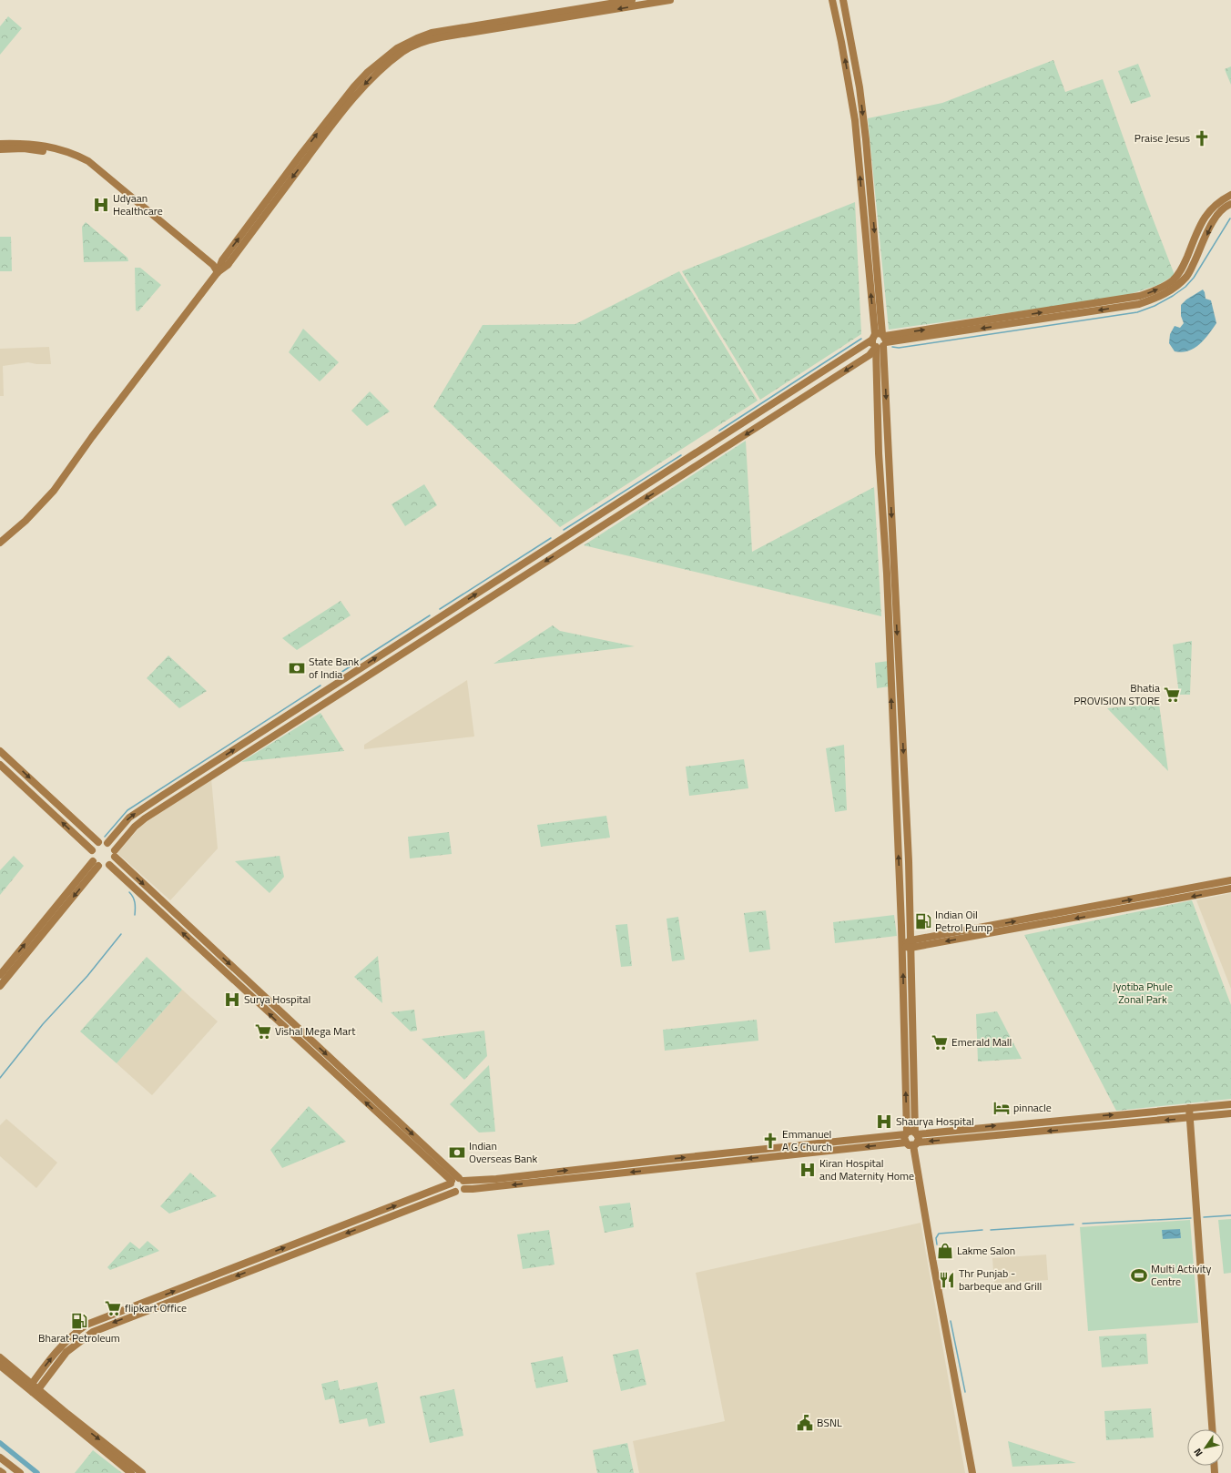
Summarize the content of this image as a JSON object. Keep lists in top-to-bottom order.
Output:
{
  "parks": ["Jyotiba Phule Zonal Park"],
  "places": {
    "church": ["Praise Jesus", "Emmanuel A G Church"],
    "hospital": [
      "Udyaan Healthcare",
      "Surya Hospital",
      "Shaurya Hospital",
      "Kiran Hospital and Maternity Home"
    ],
    "bank": ["State Bank of India", "Indian Overseas Bank"],
    "supermarket": [
      "Bhatia PROVISION STORE",
      "Vishal Mega Mart",
      "Emerald Mall",
      "flipkart Office"
    ],
    "fuel station": ["Indian Oil Petrol Pump", "Bharat Petroleum"],
    "hotel": ["pinnacle"],
    "shop": ["Lakme Salon"],
    "sports": ["Multi Activity Centre"],
    "restaurant": ["Thr Punjab - barbeque and Grill"],
    "public building": ["BSNL"]
  },
  "north": "bottom left"
}
